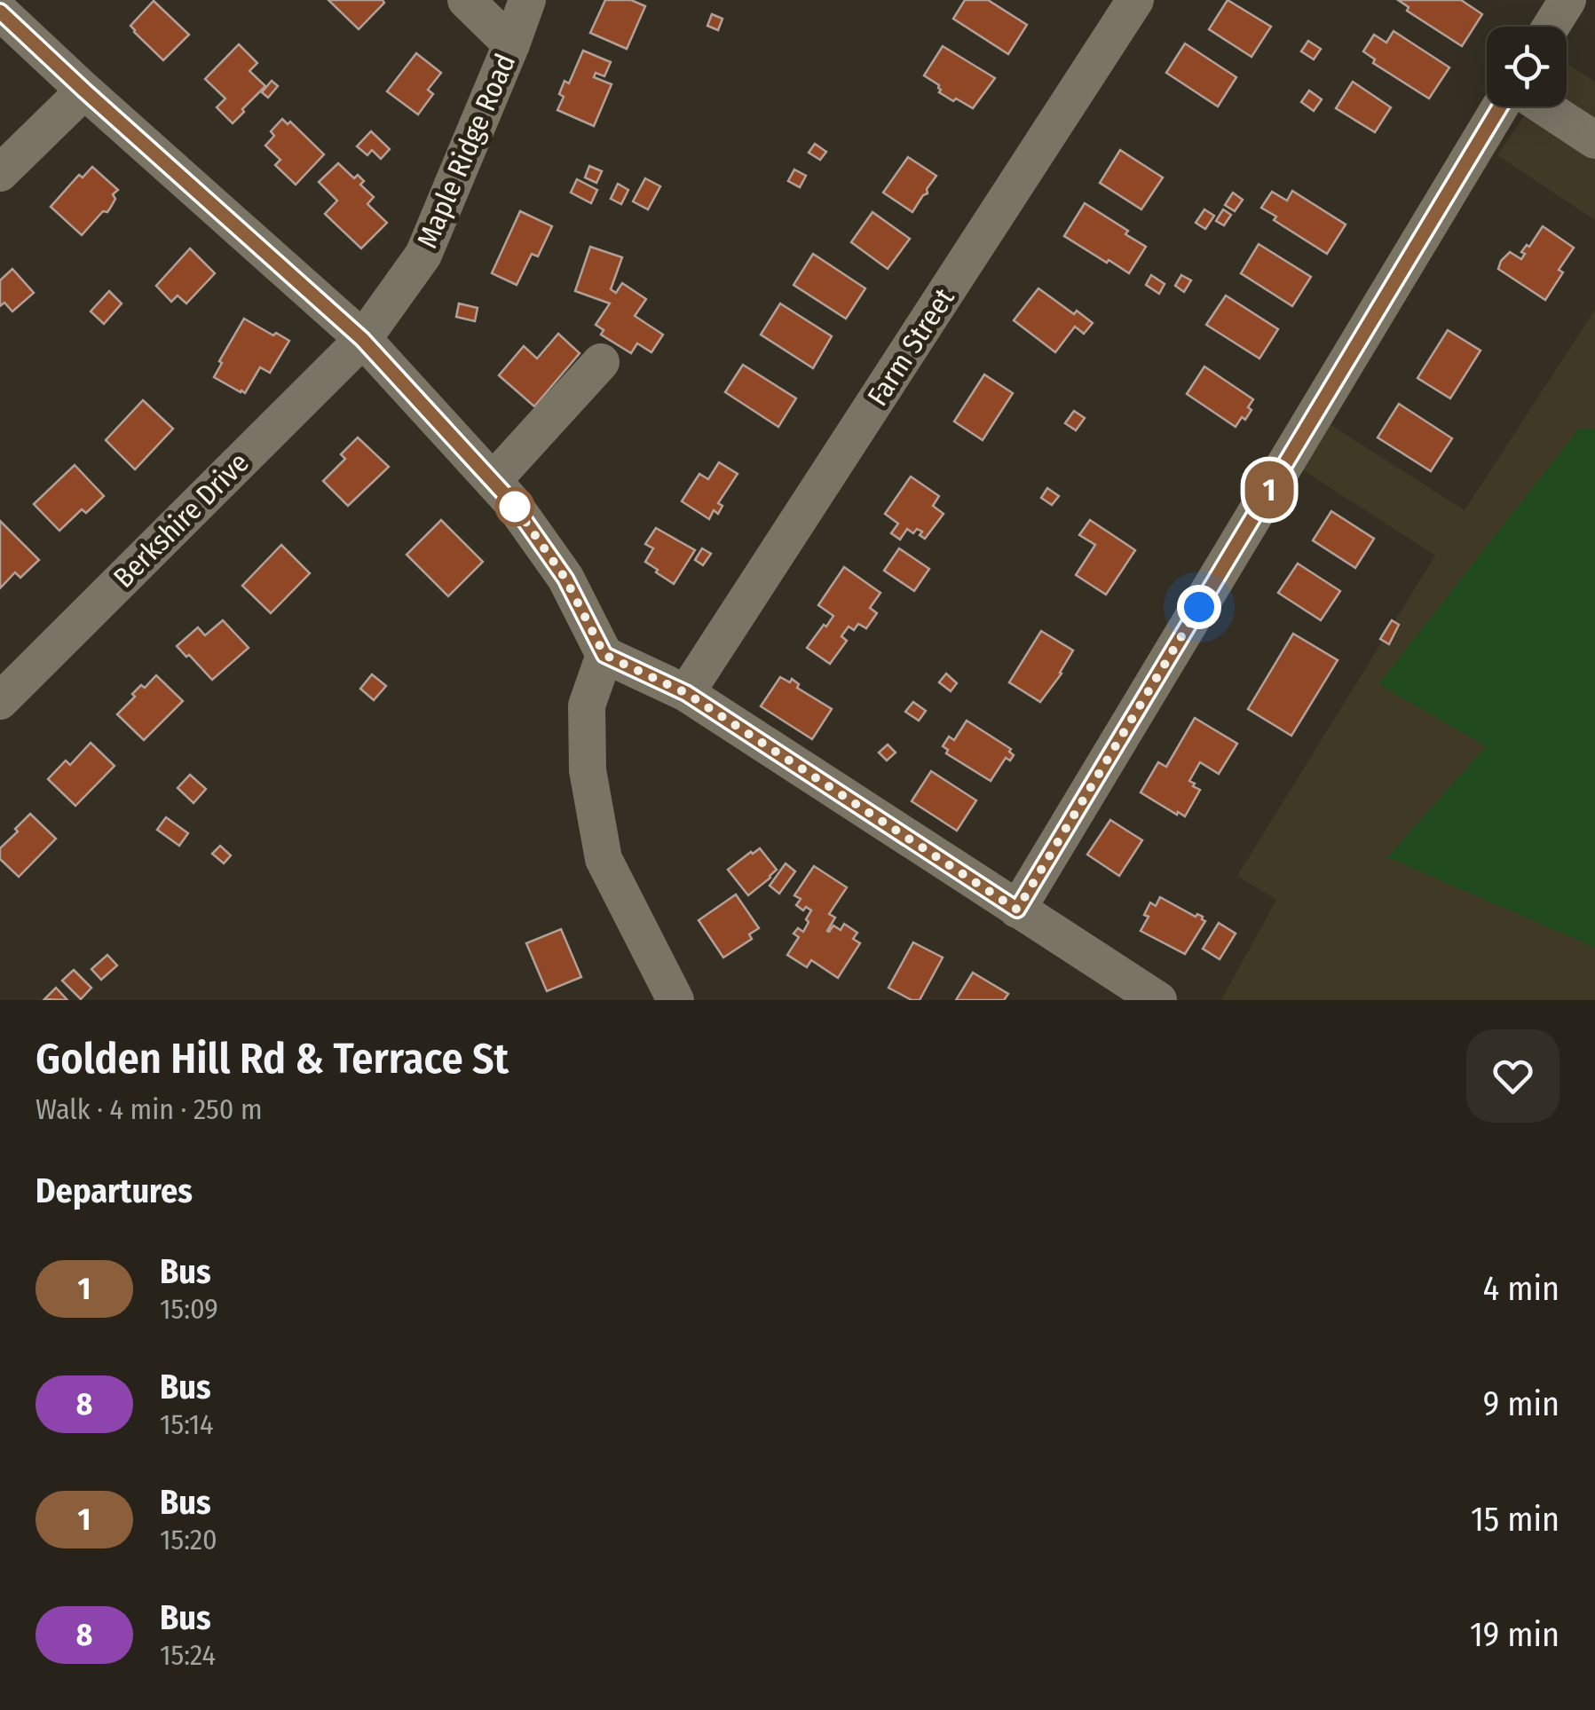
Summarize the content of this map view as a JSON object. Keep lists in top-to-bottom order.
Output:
{
  "streets": {
    "street": ["Maple Ridge Road", "Farm Street", "Berkshire Drive"]
  },
  "crossings": [
    ["Maple Ridge Road", "Berkshire Drive"]
  ],
  "lines": ["bus line 1"],
  "page": {
    "on_map": "1",
    "heading": [
      ["Golden Hill Rd & Terrace St", "Walk · 4 min · 250 m"],
      "Departures"
    ],
    "list": [
      {
        "mark": "1",
        "name": "Bus",
        "note": "15:09",
        "value": "4 min"
      },
      {
        "mark": "8",
        "name": "Bus",
        "note": "15:14",
        "value": "9 min"
      },
      {
        "mark": "1",
        "name": "Bus",
        "note": "15:20",
        "value": "15 min"
      },
      {
        "mark": "8",
        "name": "Bus",
        "note": "15:24",
        "value": "19 min"
      }
    ]
  }
}
